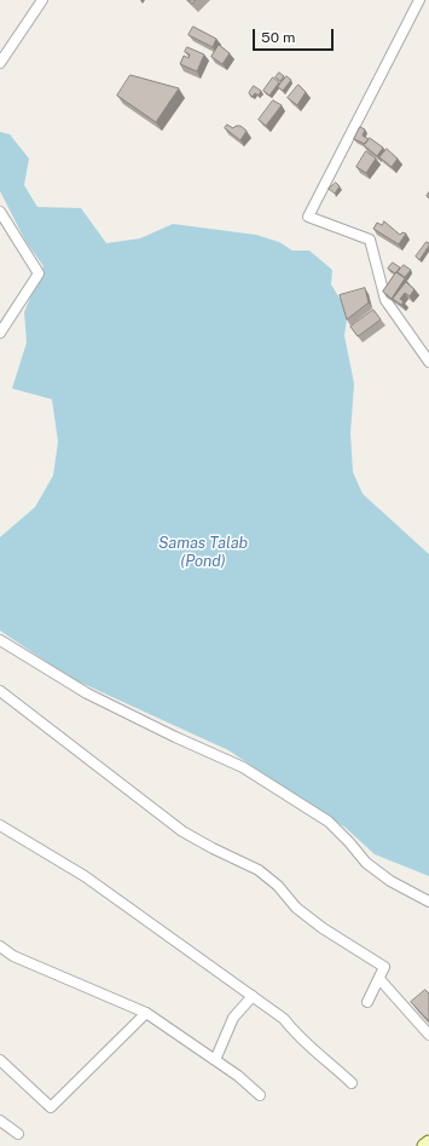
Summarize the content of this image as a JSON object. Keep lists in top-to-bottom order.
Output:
{
  "water": ["Samas Talab (Pond)"],
  "scale_bar": "50 m"
}
